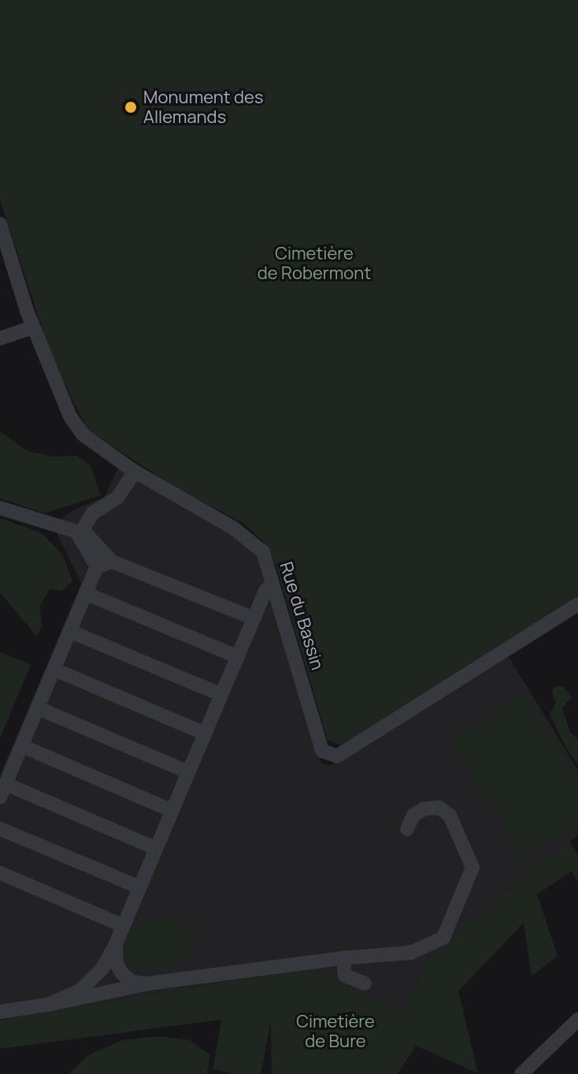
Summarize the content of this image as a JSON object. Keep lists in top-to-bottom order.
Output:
{
  "streets": {
    "street": ["Rue du Bassin"]
  },
  "parks": ["Cimetière de Robermont", "Cimetière de Bure"],
  "places": ["Monument des Allemands"]
}
